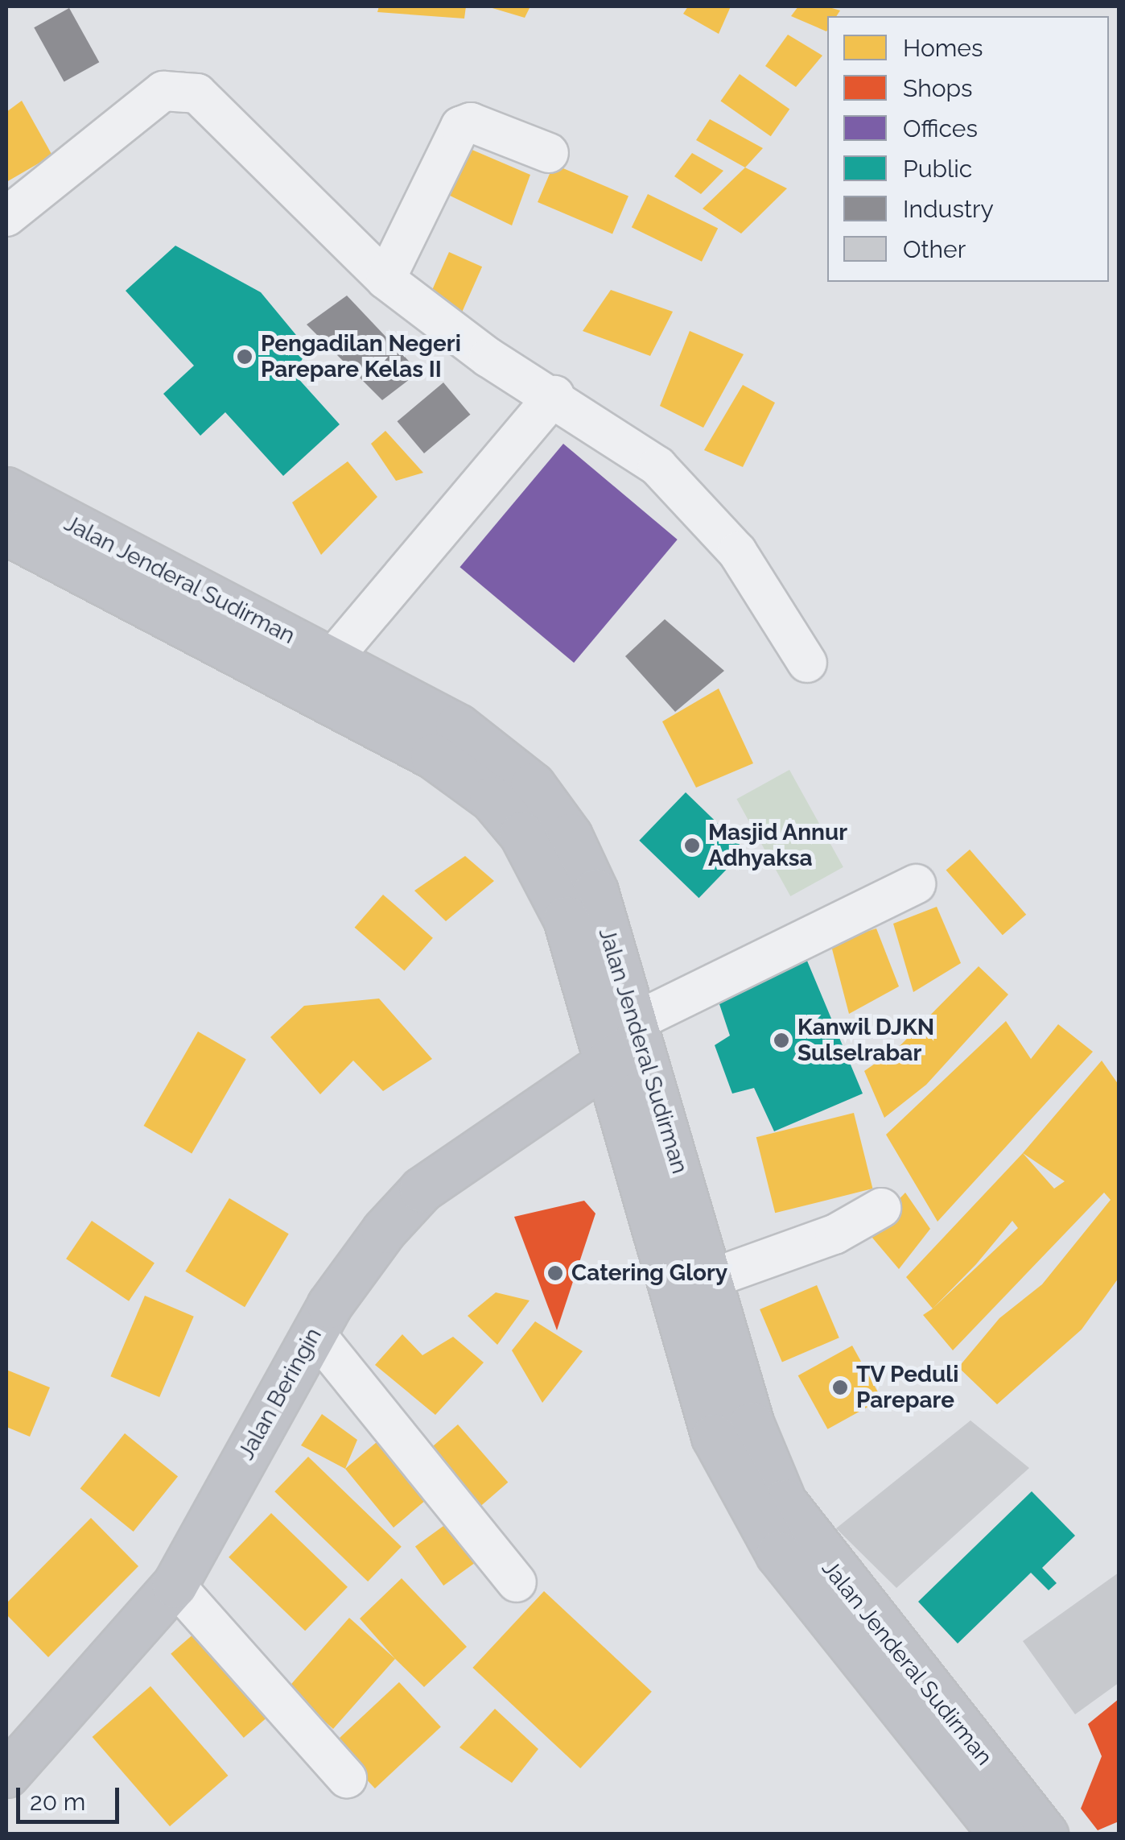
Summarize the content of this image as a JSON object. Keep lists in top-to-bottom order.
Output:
{
  "streets": {
    "main road": ["Jalan Jenderal Sudirman", "Jalan Beringin"]
  },
  "crossings": [
    ["Jalan Jenderal Sudirman", "Jalan Beringin"]
  ],
  "places": [
    "Pengadilan Negeri Parepare Kelas II",
    "Masjid Annur Adhyaksa",
    "Kanwil DJKN Sulselrabar",
    "Catering Glory",
    "TV Peduli Parepare"
  ],
  "legend": [
    "Homes",
    "Shops",
    "Offices",
    "Public",
    "Industry",
    "Other"
  ],
  "scale_bar": "20 m"
}
